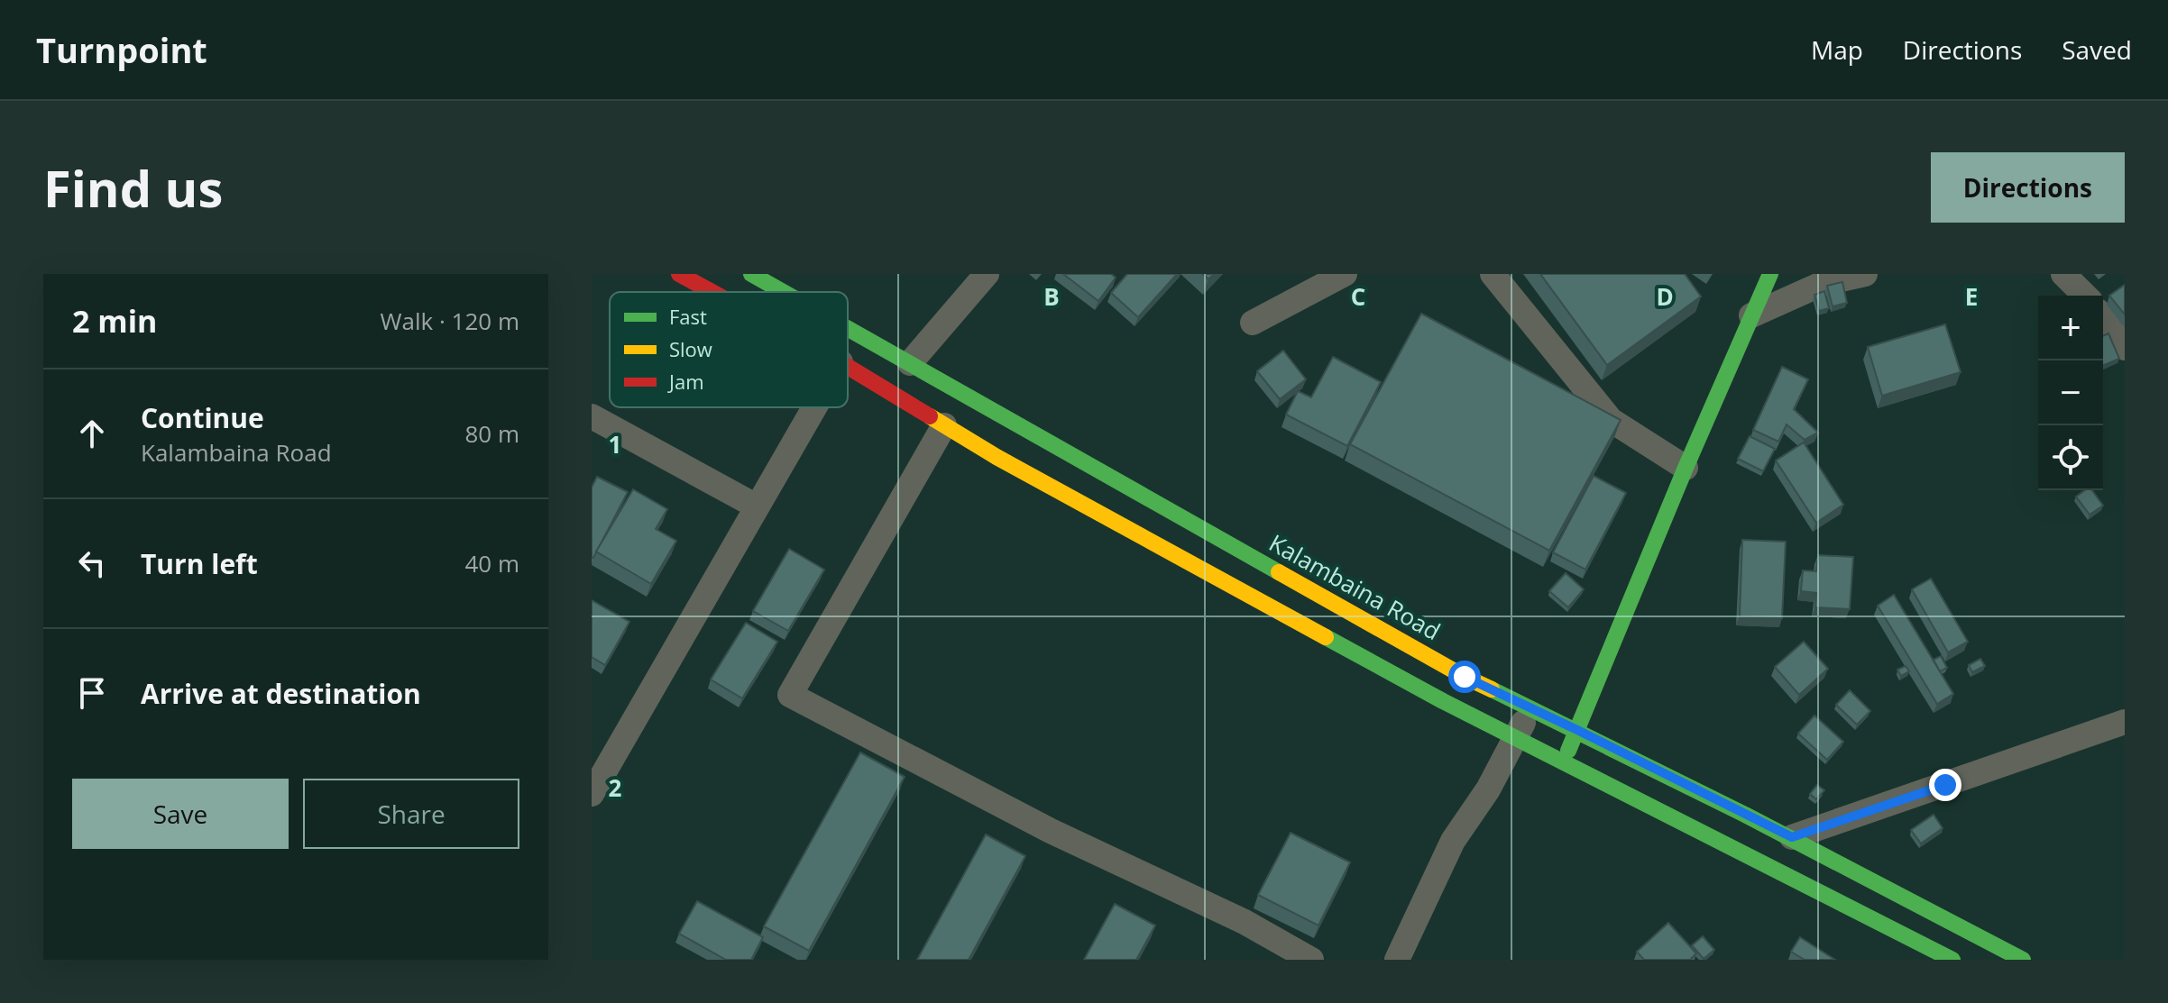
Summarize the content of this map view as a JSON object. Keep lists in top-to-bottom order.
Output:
{
  "streets": {
    "main road": ["Kalambaina Road"]
  },
  "legend": ["Fast", "Slow", "Jam"],
  "page": {
    "header": "Turnpoint",
    "nav": ["Map", "Directions", "Saved"],
    "buttons": [
      "Directions",
      ["Save", "Share"]
    ],
    "title": "Find us",
    "heading": ["2 min", "Walk · 120 m"],
    "map_buttons": ["+", "−"],
    "list": [
      ["Continue", "Kalambaina Road", "80 m"],
      ["Turn left", "40 m"],
      "Arrive at destination"
    ]
  },
  "grid": {
    "columns": [
      "B",
      "C",
      "D",
      "E"
    ],
    "rows": ["1", "2"]
  }
}
